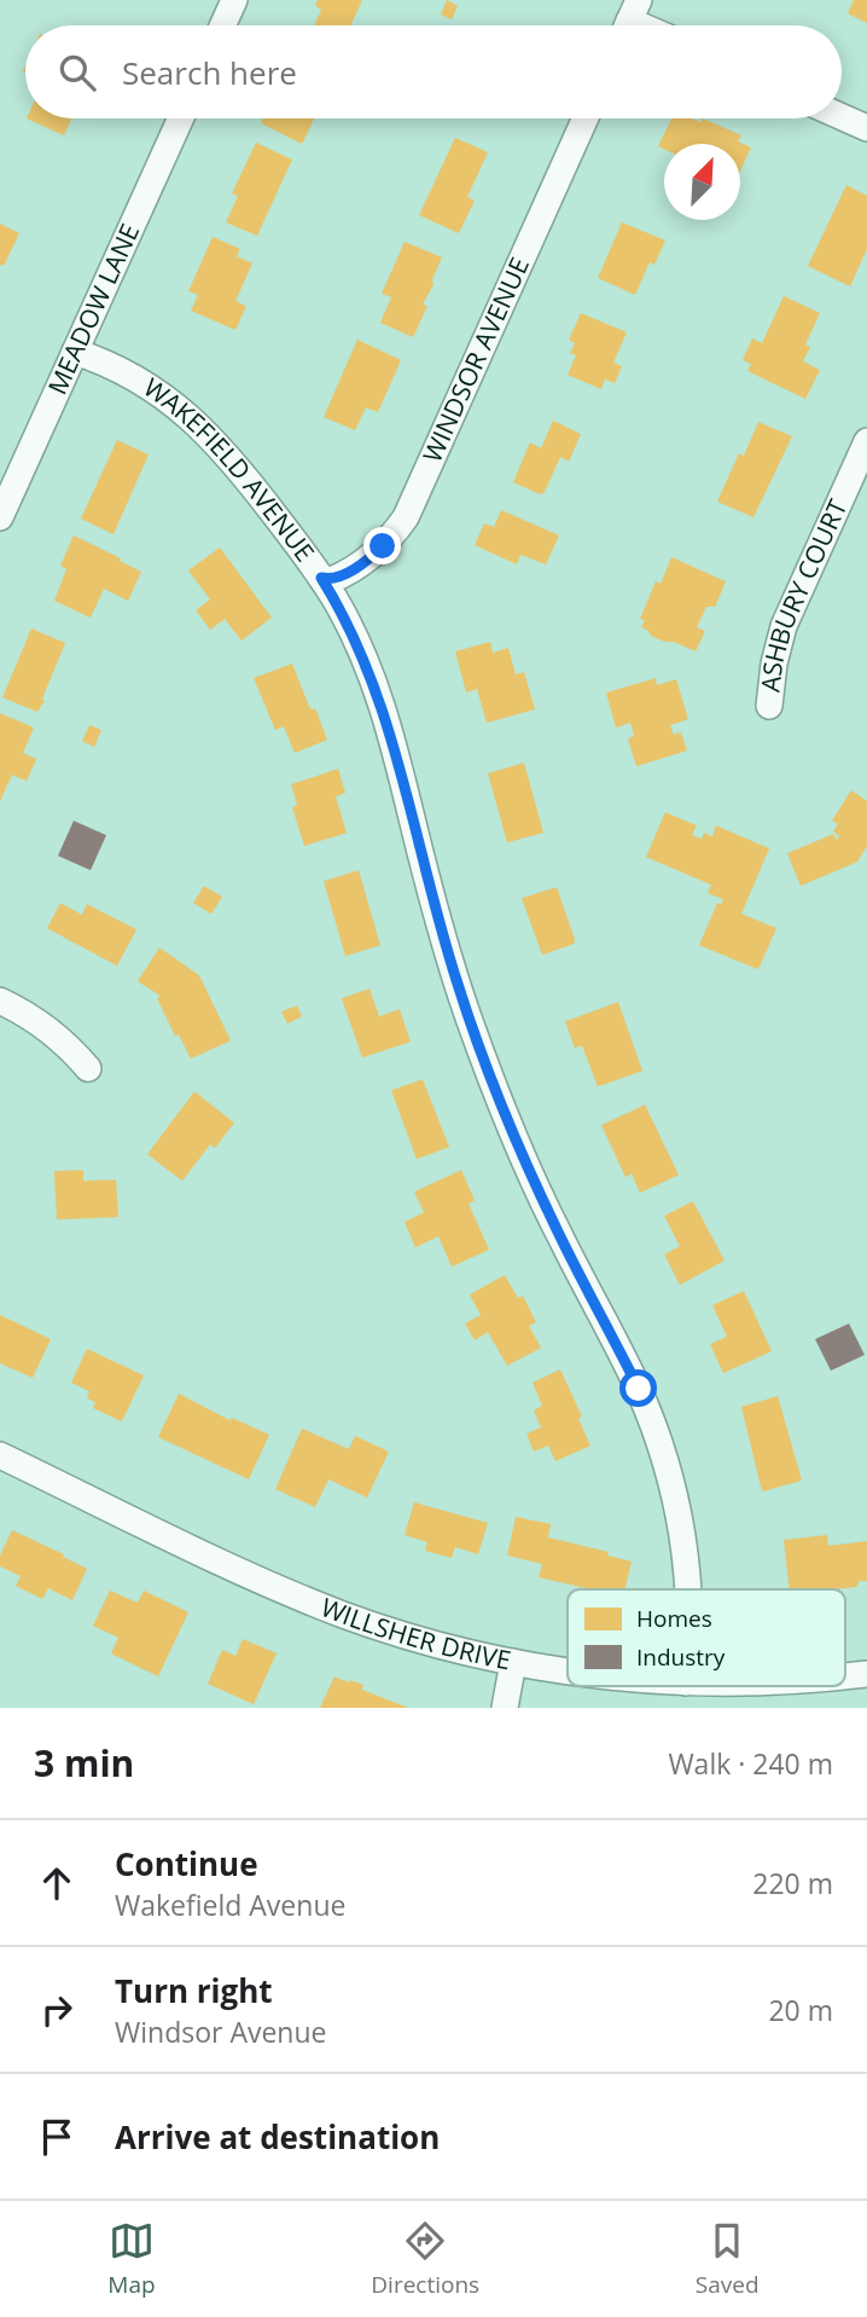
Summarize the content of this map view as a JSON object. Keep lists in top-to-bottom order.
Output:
{
  "streets": {
    "street": [
      "MEADOW LANE",
      "WINDSOR AVENUE",
      "WAKEFIELD AVENUE",
      "ASHBURY COURT",
      "WILLSHER DRIVE"
    ]
  },
  "crossings": [
    ["MEADOW LANE", "WAKEFIELD AVENUE"],
    ["WINDSOR AVENUE", "WAKEFIELD AVENUE"]
  ],
  "legend": ["Homes", "Industry"],
  "north": "top right",
  "page": {
    "search": "Search here",
    "heading": ["3 min", "Walk · 240 m"],
    "list": [
      ["Continue", "Wakefield Avenue", "220 m"],
      ["Turn right", "Windsor Avenue", "20 m"],
      "Arrive at destination"
    ],
    "nav": ["Map", "Directions", "Saved"]
  }
}
